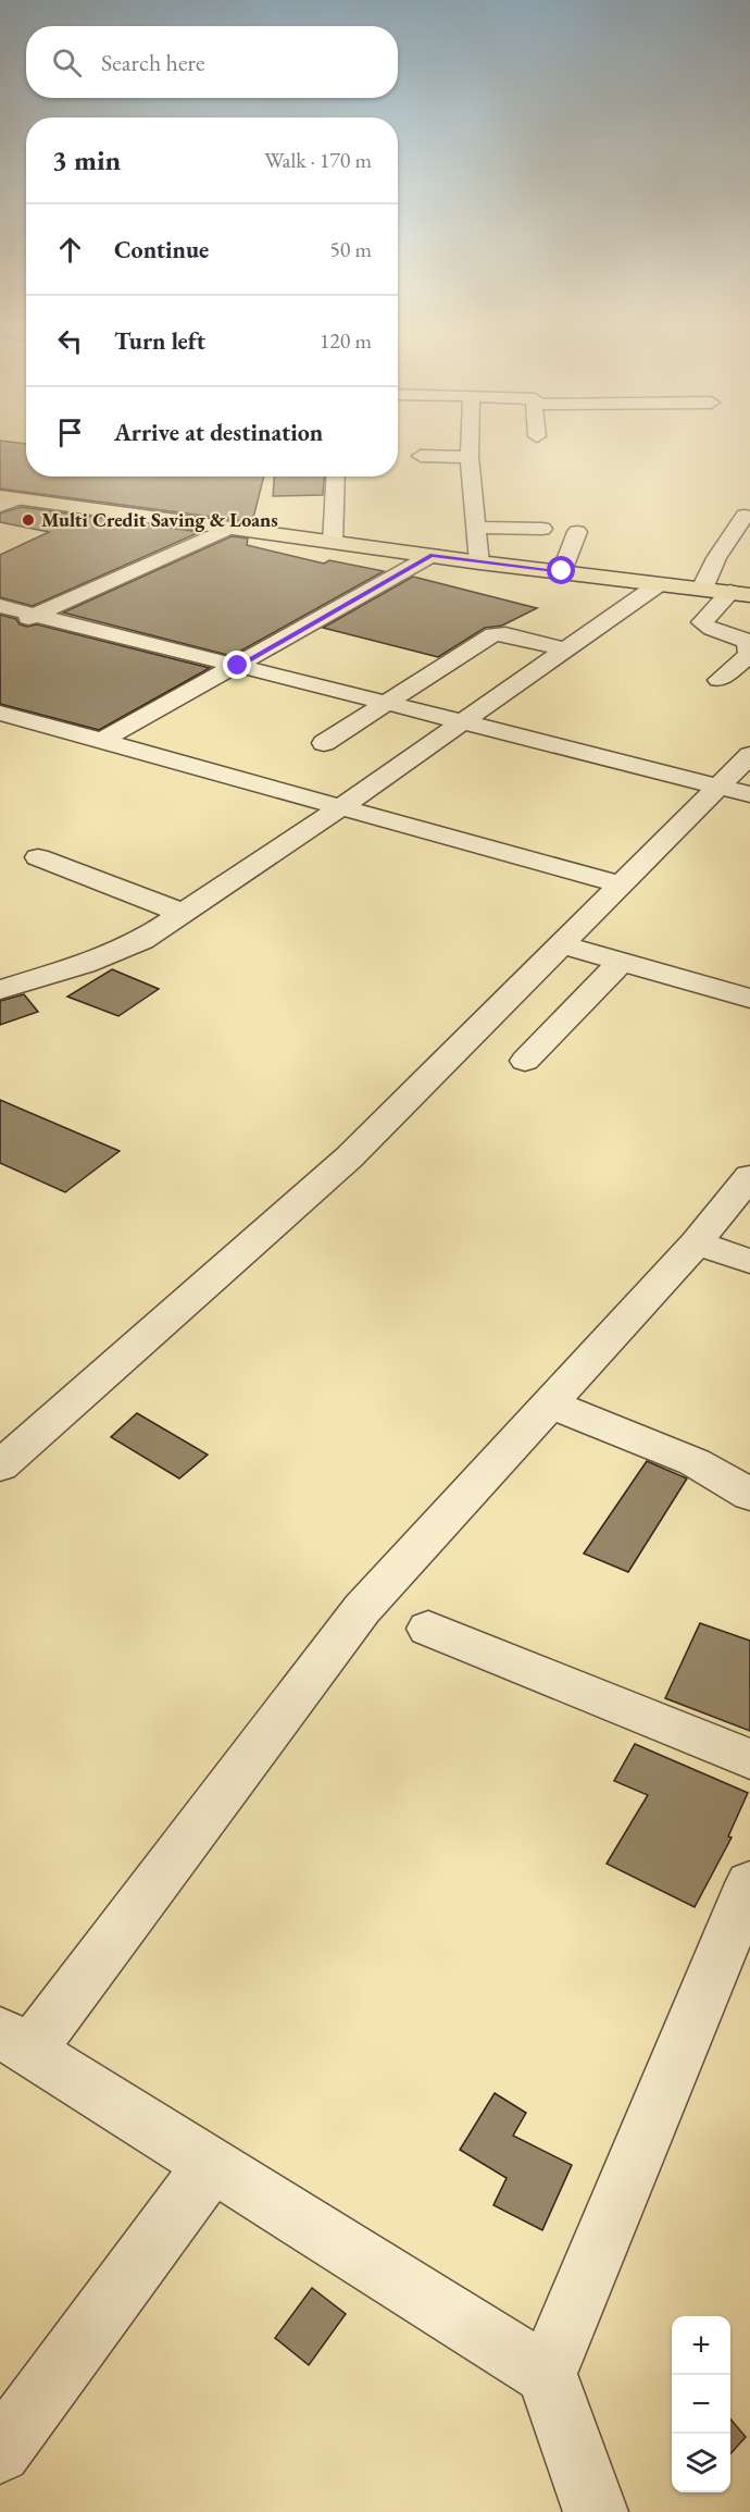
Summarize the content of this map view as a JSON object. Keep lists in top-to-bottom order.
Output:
{
  "places": ["Multi Credit Saving & Loans"],
  "page": {
    "search": "Search here",
    "heading": ["3 min", "Walk · 170 m"],
    "list": [
      ["Continue", "50 m"],
      ["Turn left", "120 m"],
      "Arrive at destination"
    ],
    "map_buttons": ["+", "−"]
  }
}
